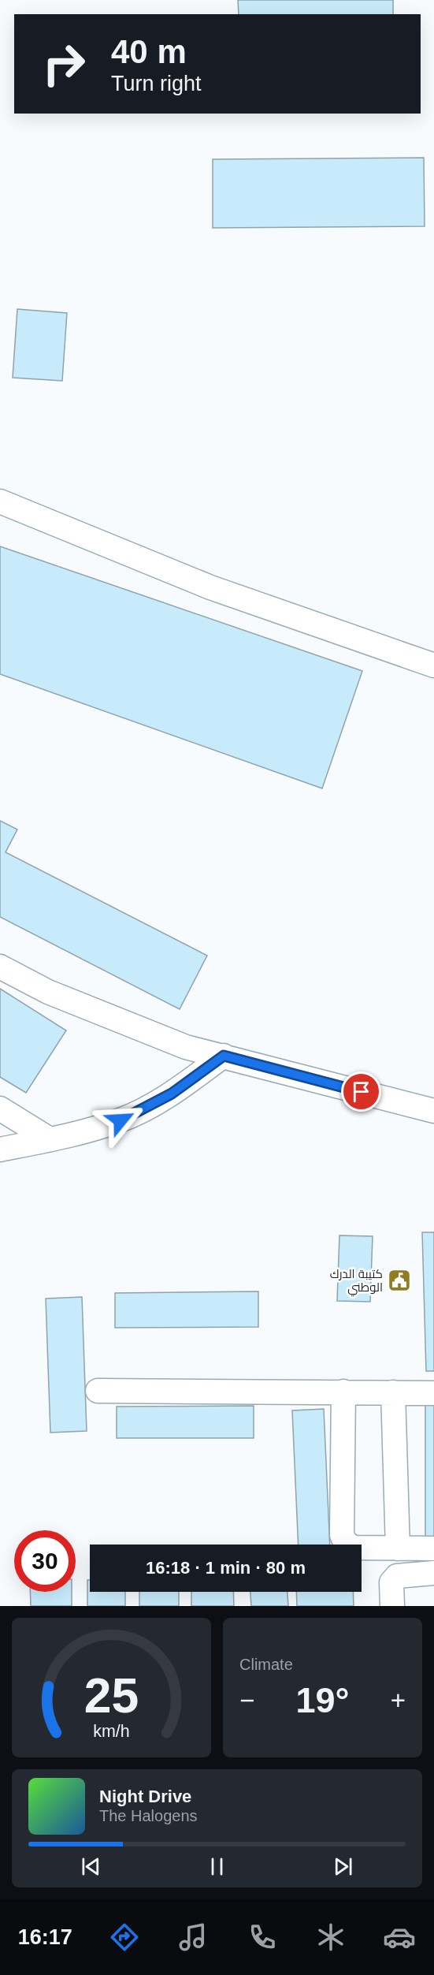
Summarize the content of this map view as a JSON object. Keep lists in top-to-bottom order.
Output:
{
  "places": {
    "public building": ["كتيبة الدرك الوطني"]
  },
  "page": {
    "turn": ["40 m", "Turn right"],
    "limit": "30",
    "trip": "16:18 · 1 min · 80 m",
    "tile": "Climate",
    "heat": ["−", "19°", "+"],
    "song": ["Night Drive", "The Halogens"],
    "tabs": "16:17",
    "gauge": ["25", "km/h"]
  }
}
